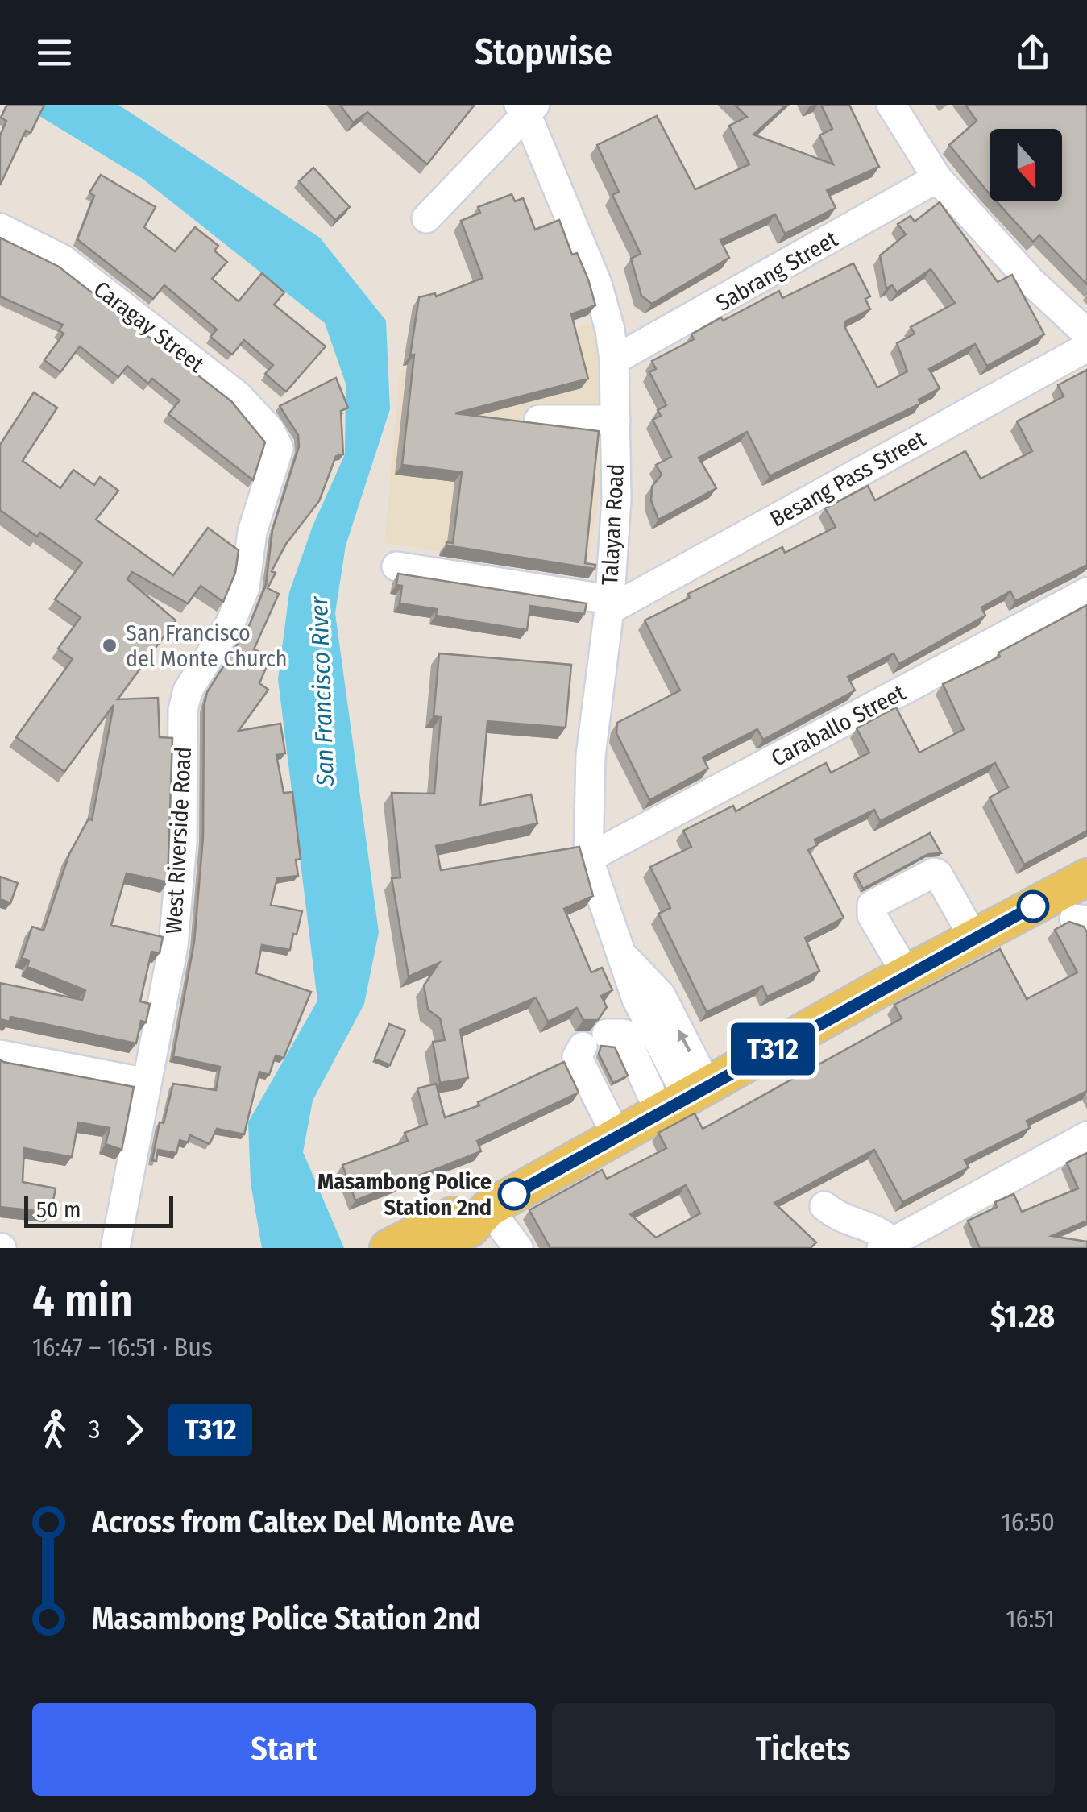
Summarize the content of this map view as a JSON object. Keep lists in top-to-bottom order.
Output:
{
  "streets": {
    "street": [
      "Sabrang Street",
      "Caragay Street",
      "Besang Pass Street",
      "Talayan Road",
      "Caraballo Street",
      "West Riverside Road"
    ]
  },
  "crossings": [
    ["Sabrang Street", "Talayan Road"],
    ["Caragay Street", "West Riverside Road"],
    ["Besang Pass Street", "Talayan Road"],
    ["Talayan Road", "Caraballo Street"]
  ],
  "water": ["San Francisco River"],
  "places": ["San Francisco del Monte Church", "Masambong Police Station 2nd"],
  "lines": ["bus line T312"],
  "scale_bar": "50 m",
  "north": "bottom",
  "page": {
    "header": "Stopwise",
    "on_map": "T312",
    "scale": "50 m",
    "heading": ["4 min", "16:47 – 16:51 · Bus", "$1.28"],
    "legs": ["3", "T312"],
    "list": [
      {
        "name": "Across from Caltex Del Monte Ave",
        "value": "16:50"
      },
      {
        "name": "Masambong Police Station 2nd",
        "value": "16:51"
      }
    ],
    "buttons": ["Start", "Tickets"]
  }
}
